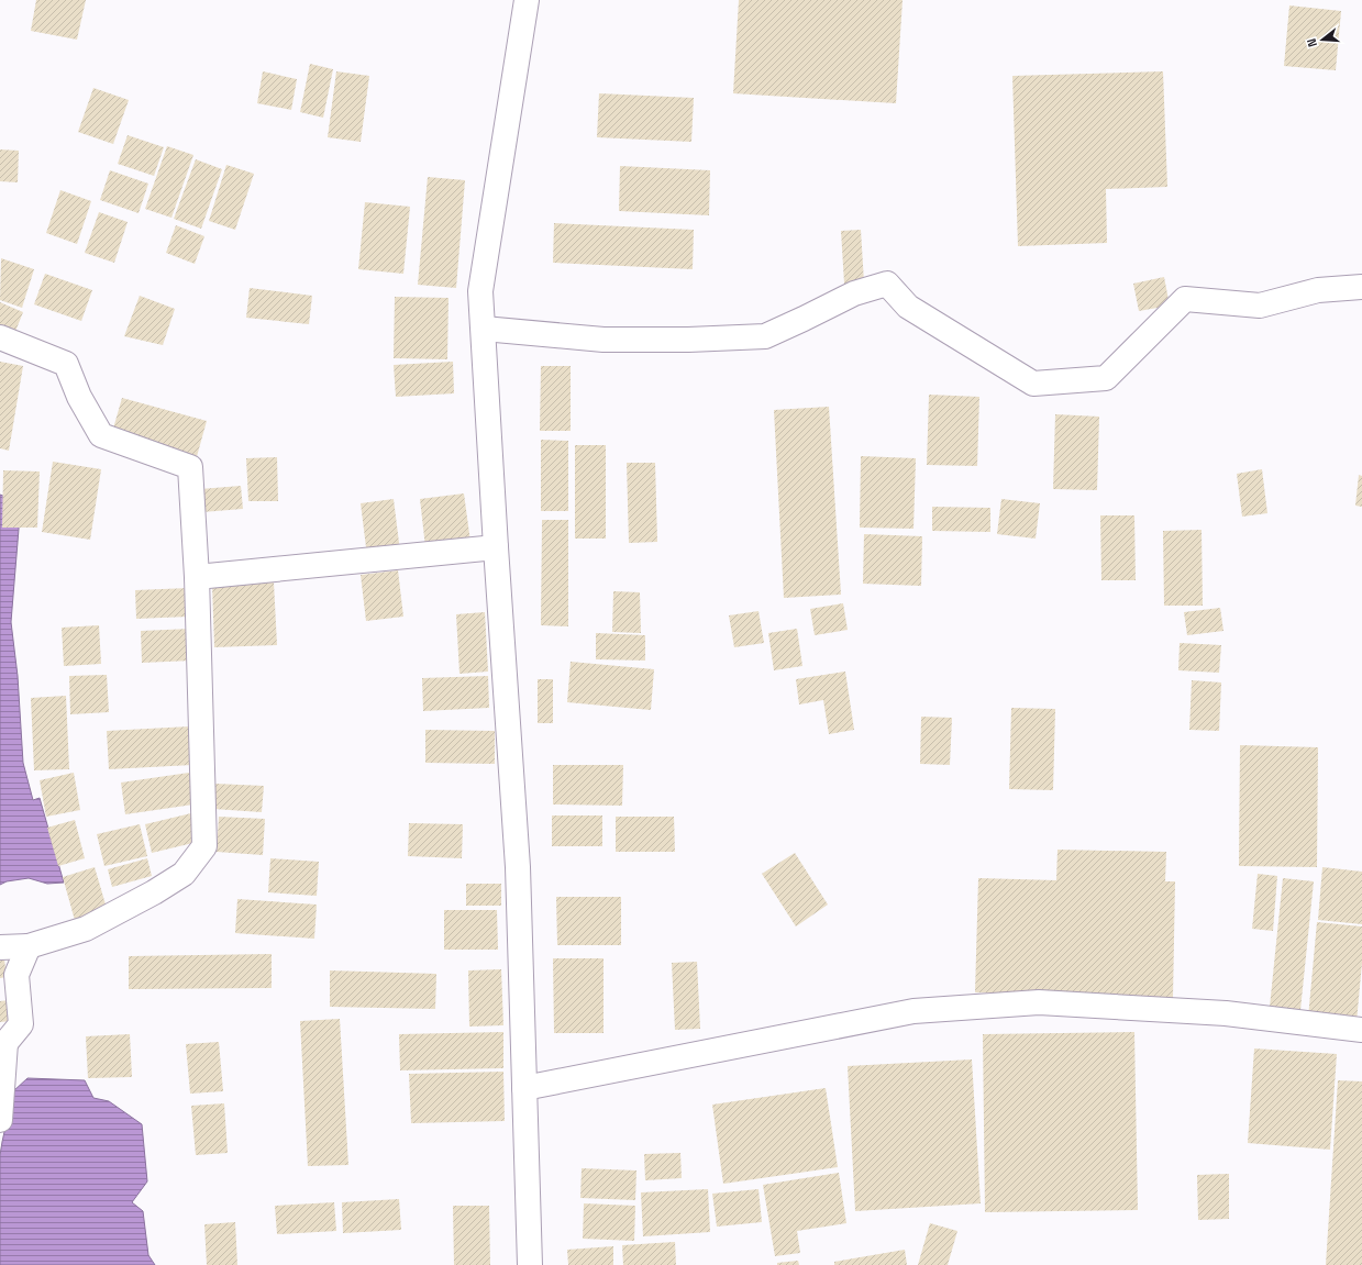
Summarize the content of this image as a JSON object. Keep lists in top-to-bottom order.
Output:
{
  "north": "left"
}
